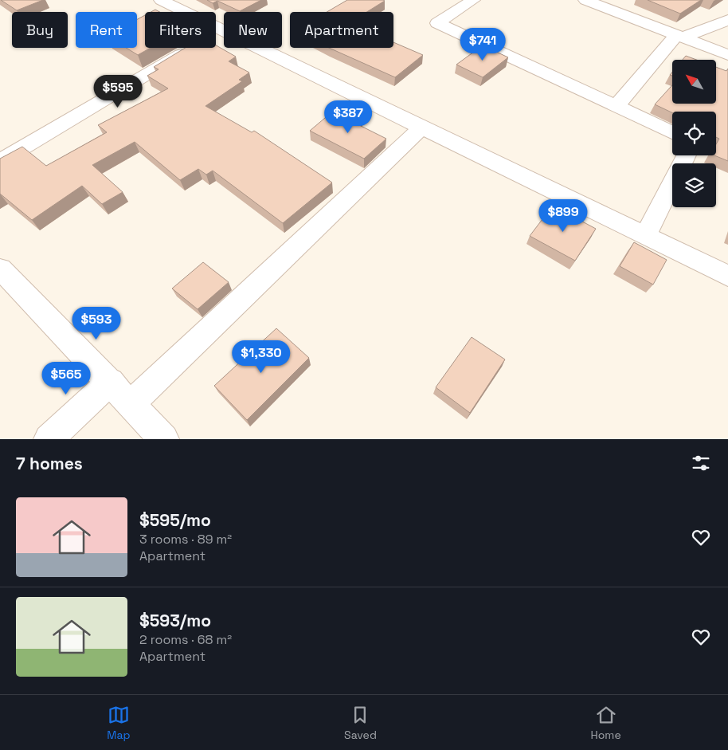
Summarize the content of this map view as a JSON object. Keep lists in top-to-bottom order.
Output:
{
  "north": "top left",
  "page": {
    "chip": [
      "Buy",
      "Rent",
      "Filters",
      "New",
      "Apartment"
    ],
    "price": [
      "$741",
      "$595",
      "$387",
      "$899",
      "$593",
      "$1,330",
      "$565"
    ],
    "heading": "7 homes",
    "list": [
      {
        "name": "$595/mo",
        "note": "3 rooms · 89 m² · Apartment"
      },
      {
        "name": "$593/mo",
        "note": "2 rooms · 68 m² · Apartment"
      }
    ],
    "tabs": ["Map", "Saved", "Home"]
  }
}
